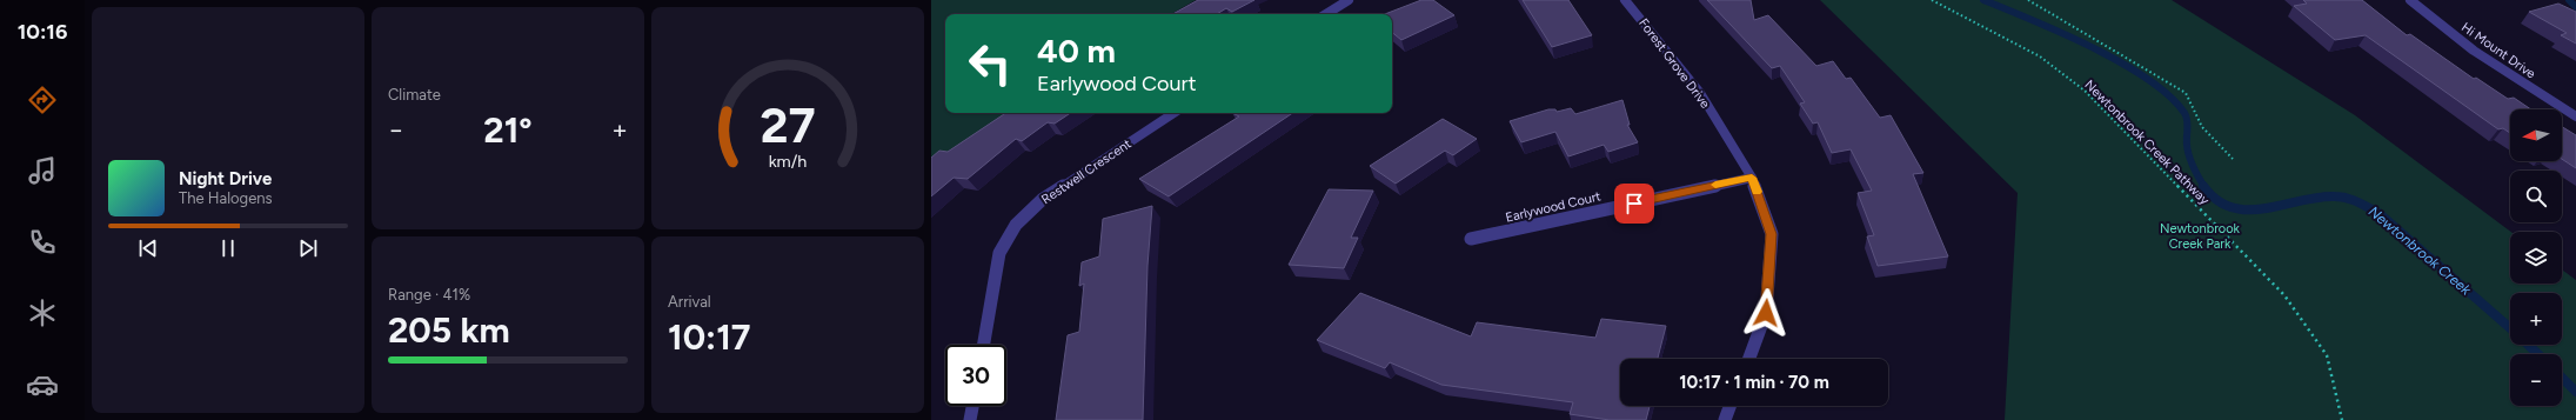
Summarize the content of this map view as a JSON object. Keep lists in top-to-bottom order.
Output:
{
  "streets": {
    "street": [
      "Hi Mount Drive",
      "Forest Grove Drive",
      "Restwell Crescent",
      "Earlywood Court"
    ],
    "path": ["Newtonbrook Creek Pathway"]
  },
  "crossings": [
    ["Forest Grove Drive", "Earlywood Court"]
  ],
  "water": ["Newtonbrook Creek"],
  "parks": ["Newtonbrook Creek Park"],
  "north": "left",
  "page": {
    "tabs": "10:16",
    "tile": [
      "Climate",
      ["Range · 41%", "205 km"],
      ["Arrival", "10:17"]
    ],
    "turn": ["40 m", "Earlywood Court"],
    "map_buttons": ["+", "−"],
    "heat": ["−", "21°", "+"],
    "song": ["Night Drive", "The Halogens"],
    "limit": "30",
    "trip": "10:17 · 1 min · 70 m",
    "gauge": ["27", "km/h"]
  }
}
